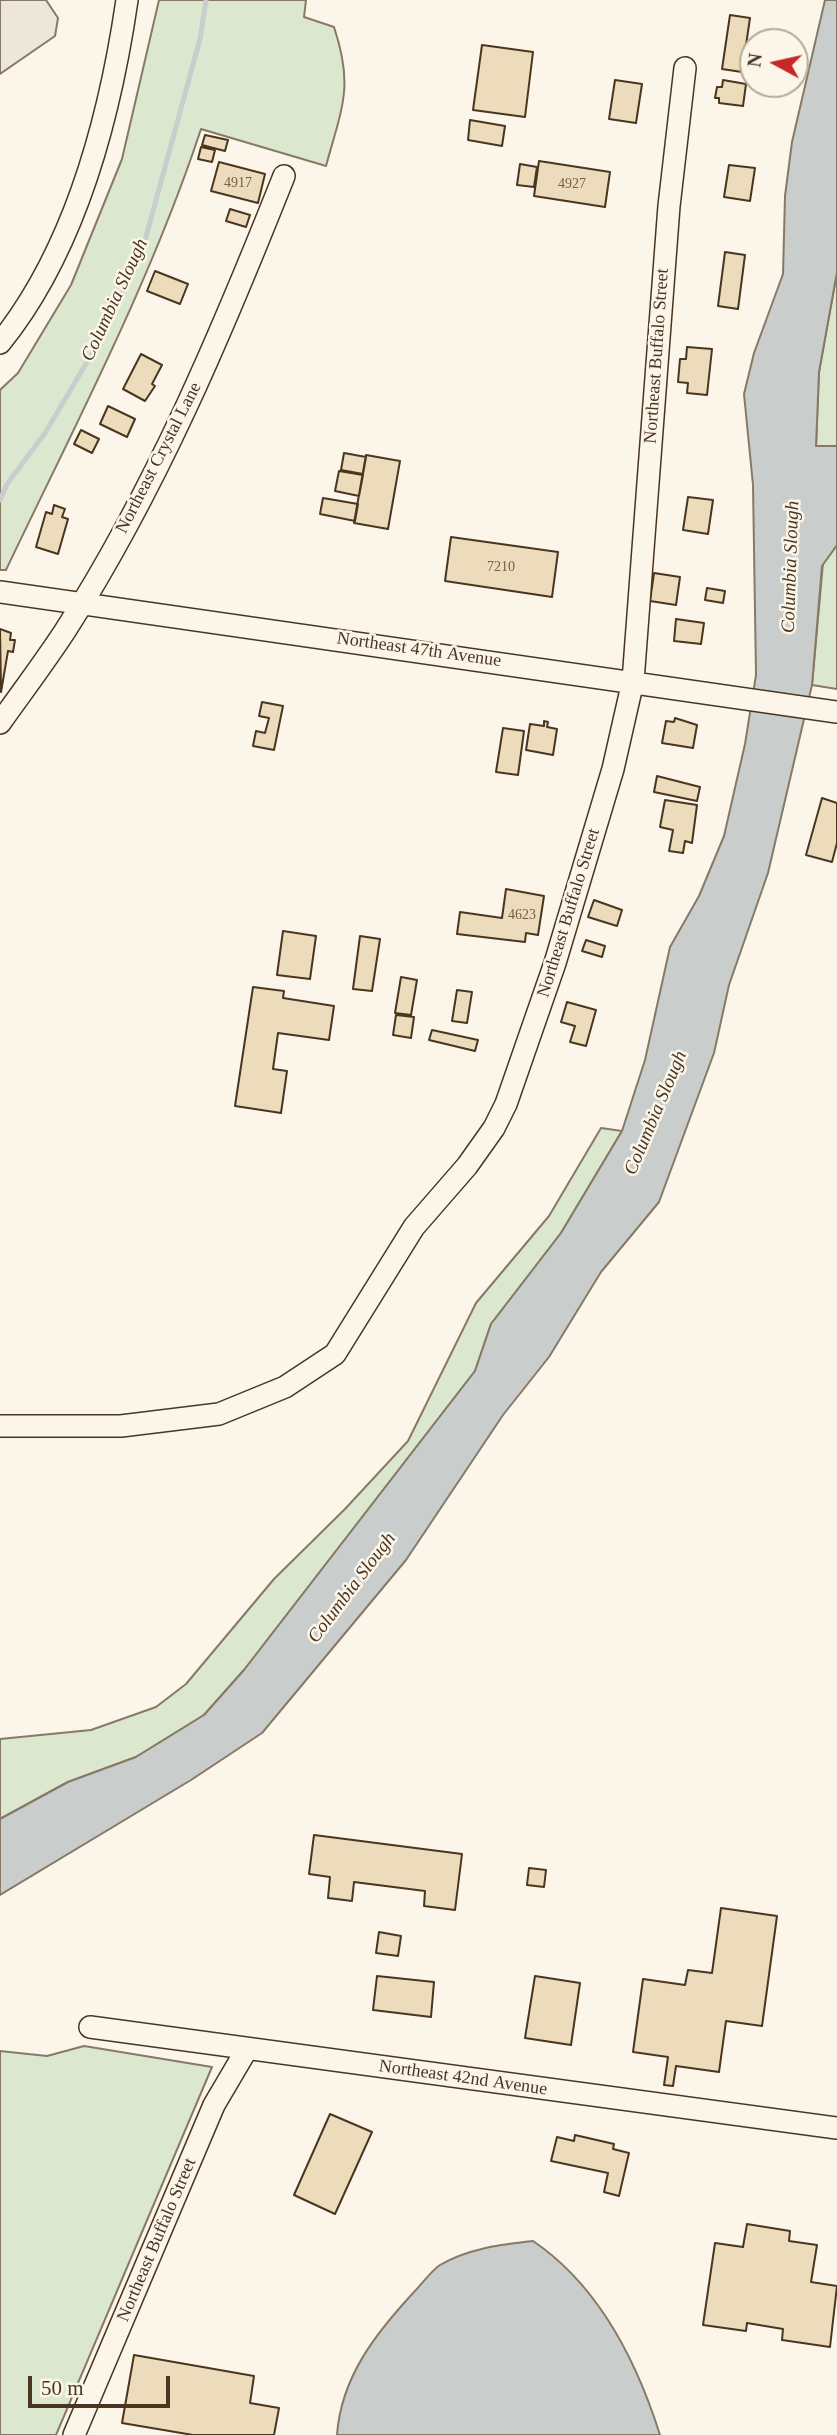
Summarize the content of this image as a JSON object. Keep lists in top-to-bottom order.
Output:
{
  "streets": {
    "street": [
      "Northeast Buffalo Street",
      "Northeast Crystal Lane",
      "Northeast 47th Avenue",
      "Northeast 42nd Avenue"
    ]
  },
  "crossings": [
    ["Northeast Buffalo Street", "Northeast 47th Avenue"],
    ["Northeast Buffalo Street", "Northeast 42nd Avenue"],
    ["Northeast Crystal Lane", "Northeast 47th Avenue"]
  ],
  "water": ["Columbia Slough"],
  "house_numbers": [
    "4917",
    "4927",
    "7210",
    "4623"
  ],
  "scale_bar": "50 m",
  "north": "left"
}
